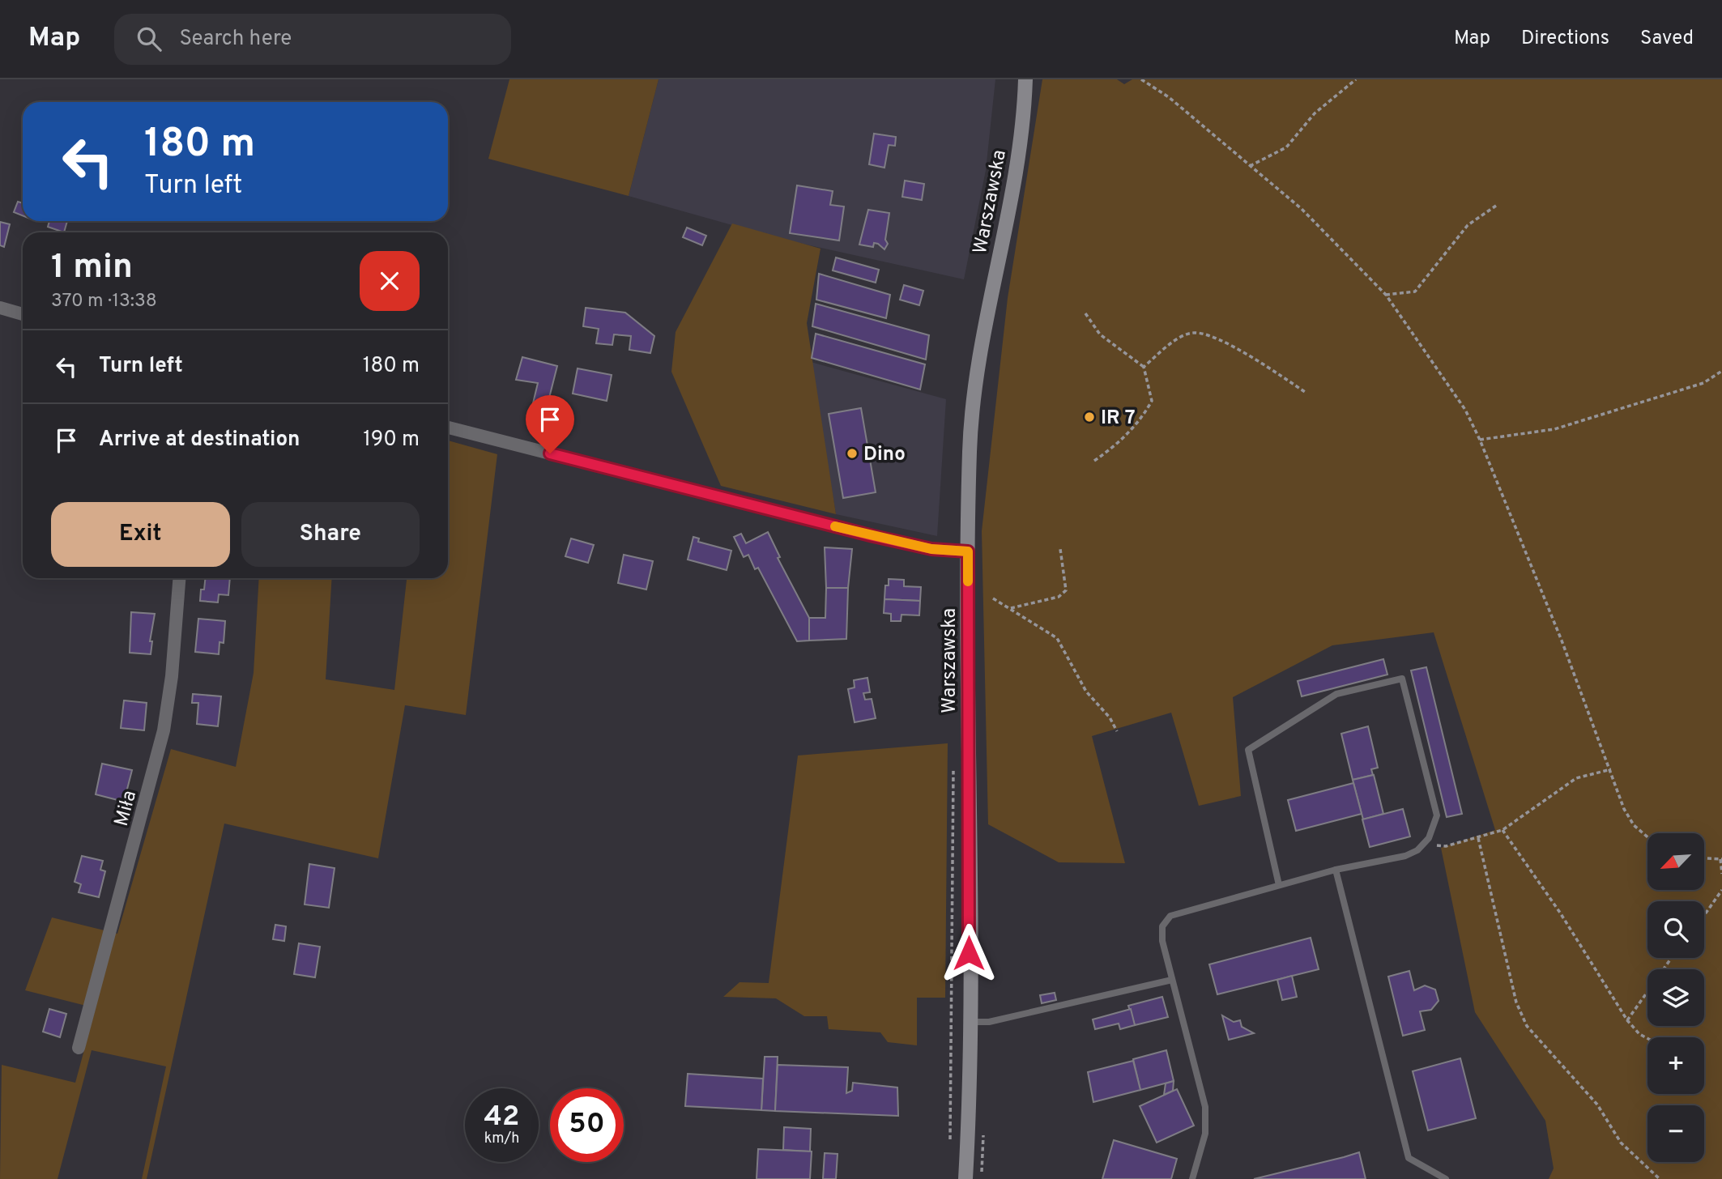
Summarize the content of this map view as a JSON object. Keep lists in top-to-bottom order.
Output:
{
  "streets": {
    "main road": ["Warszawska"],
    "street": ["Miła"]
  },
  "places": ["IR 7", "Dino"],
  "north": "bottom left",
  "page": {
    "header": "Map",
    "search": "Search here",
    "nav": ["Map", "Directions", "Saved"],
    "turn": ["180 m", "Turn left"],
    "heading": ["1 min", "370 m · 13:38"],
    "list": [
      {
        "name": "Turn left",
        "value": "180 m"
      },
      {
        "name": "Arrive at destination",
        "value": "190 m"
      }
    ],
    "buttons": ["Exit", "Share"],
    "map_buttons": ["+", "−"],
    "speed": "42 km/h",
    "limit": "50"
  }
}
